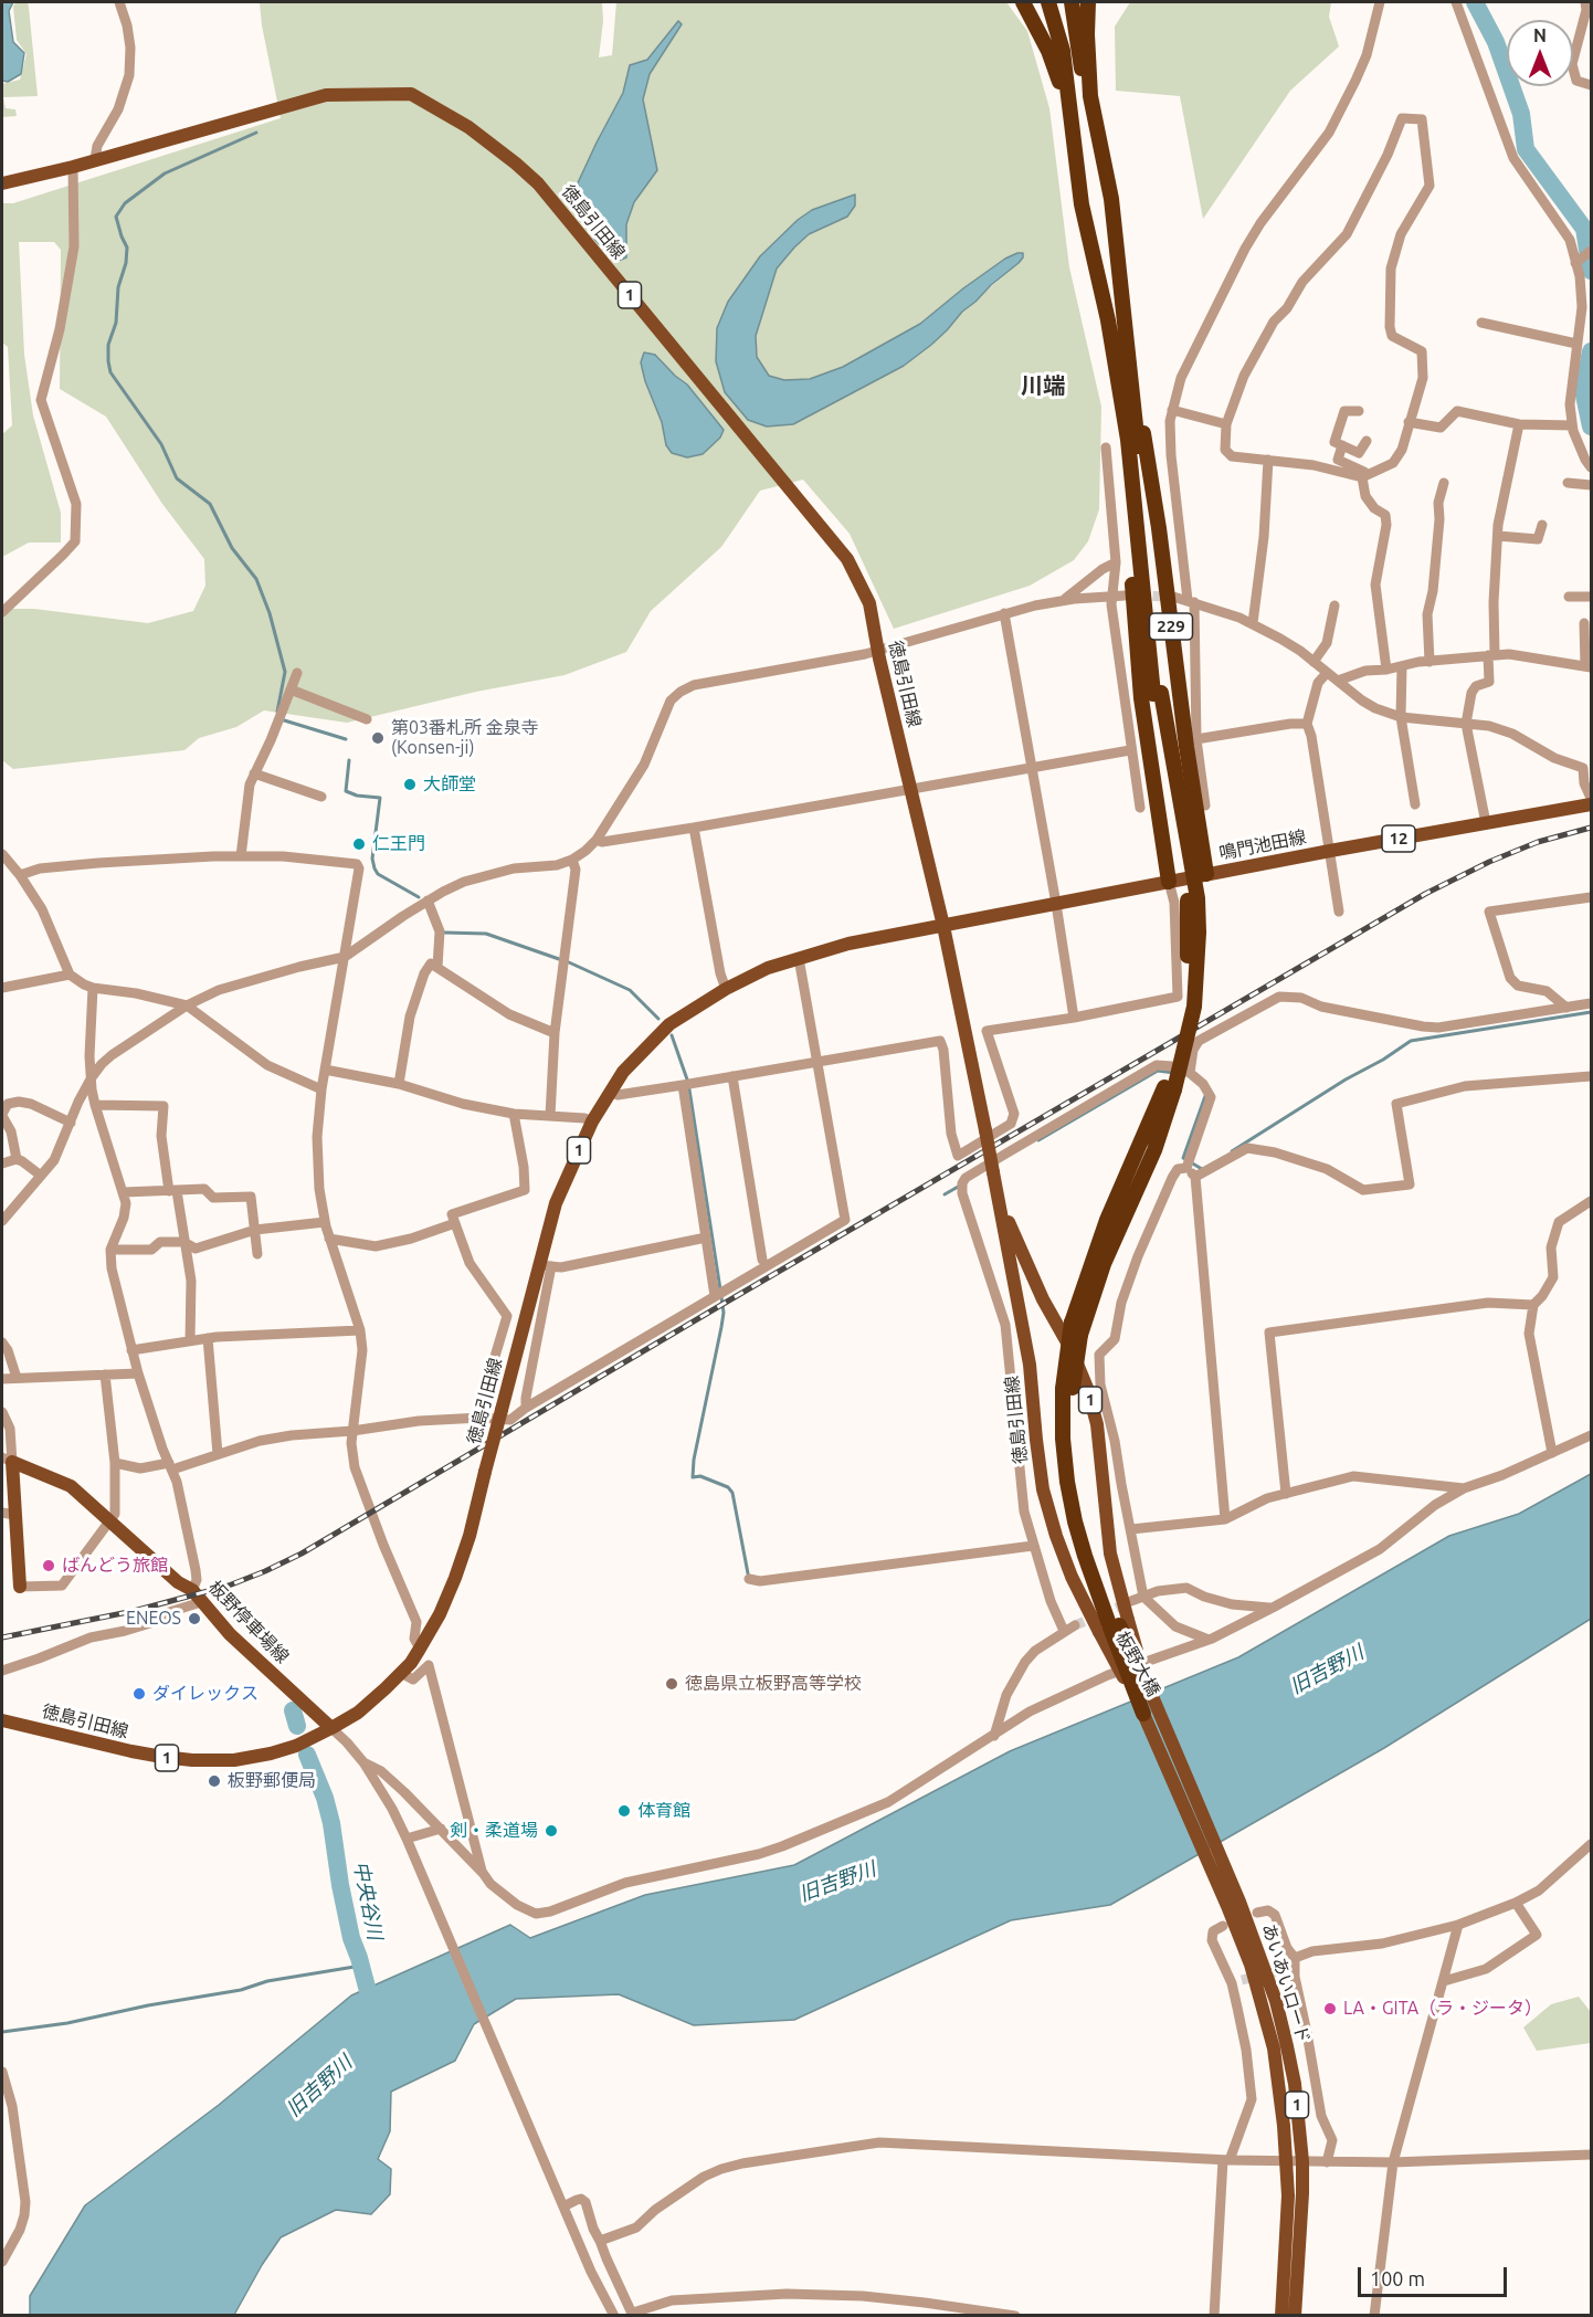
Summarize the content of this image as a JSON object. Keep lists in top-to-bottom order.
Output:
{
  "streets": {
    "highway": ["229"],
    "main road": [
      "徳島引田線",
      "1",
      "12",
      "鳴門池田線",
      "板野停車場線",
      "あいあいロード"
    ]
  },
  "crossings": [
    ["徳島引田線", "鳴門池田線"],
    ["徳島引田線", "板野停車場線"],
    ["229", "鳴門池田線"]
  ],
  "districts": ["川端"],
  "water": ["旧吉野川", "中央谷川"],
  "places": [
    "第03番札所 金泉寺 (Konsen-ji)",
    "大師堂",
    "仁王門",
    "ばんどう旅館",
    "ENEOS",
    "徳島県立板野高等学校",
    "ダイレックス",
    "板野郵便局",
    "体育館",
    "剣・柔道場",
    "LA・GITA（ラ・ジータ）"
  ],
  "scale_bar": "100 m",
  "north": "top"
}
